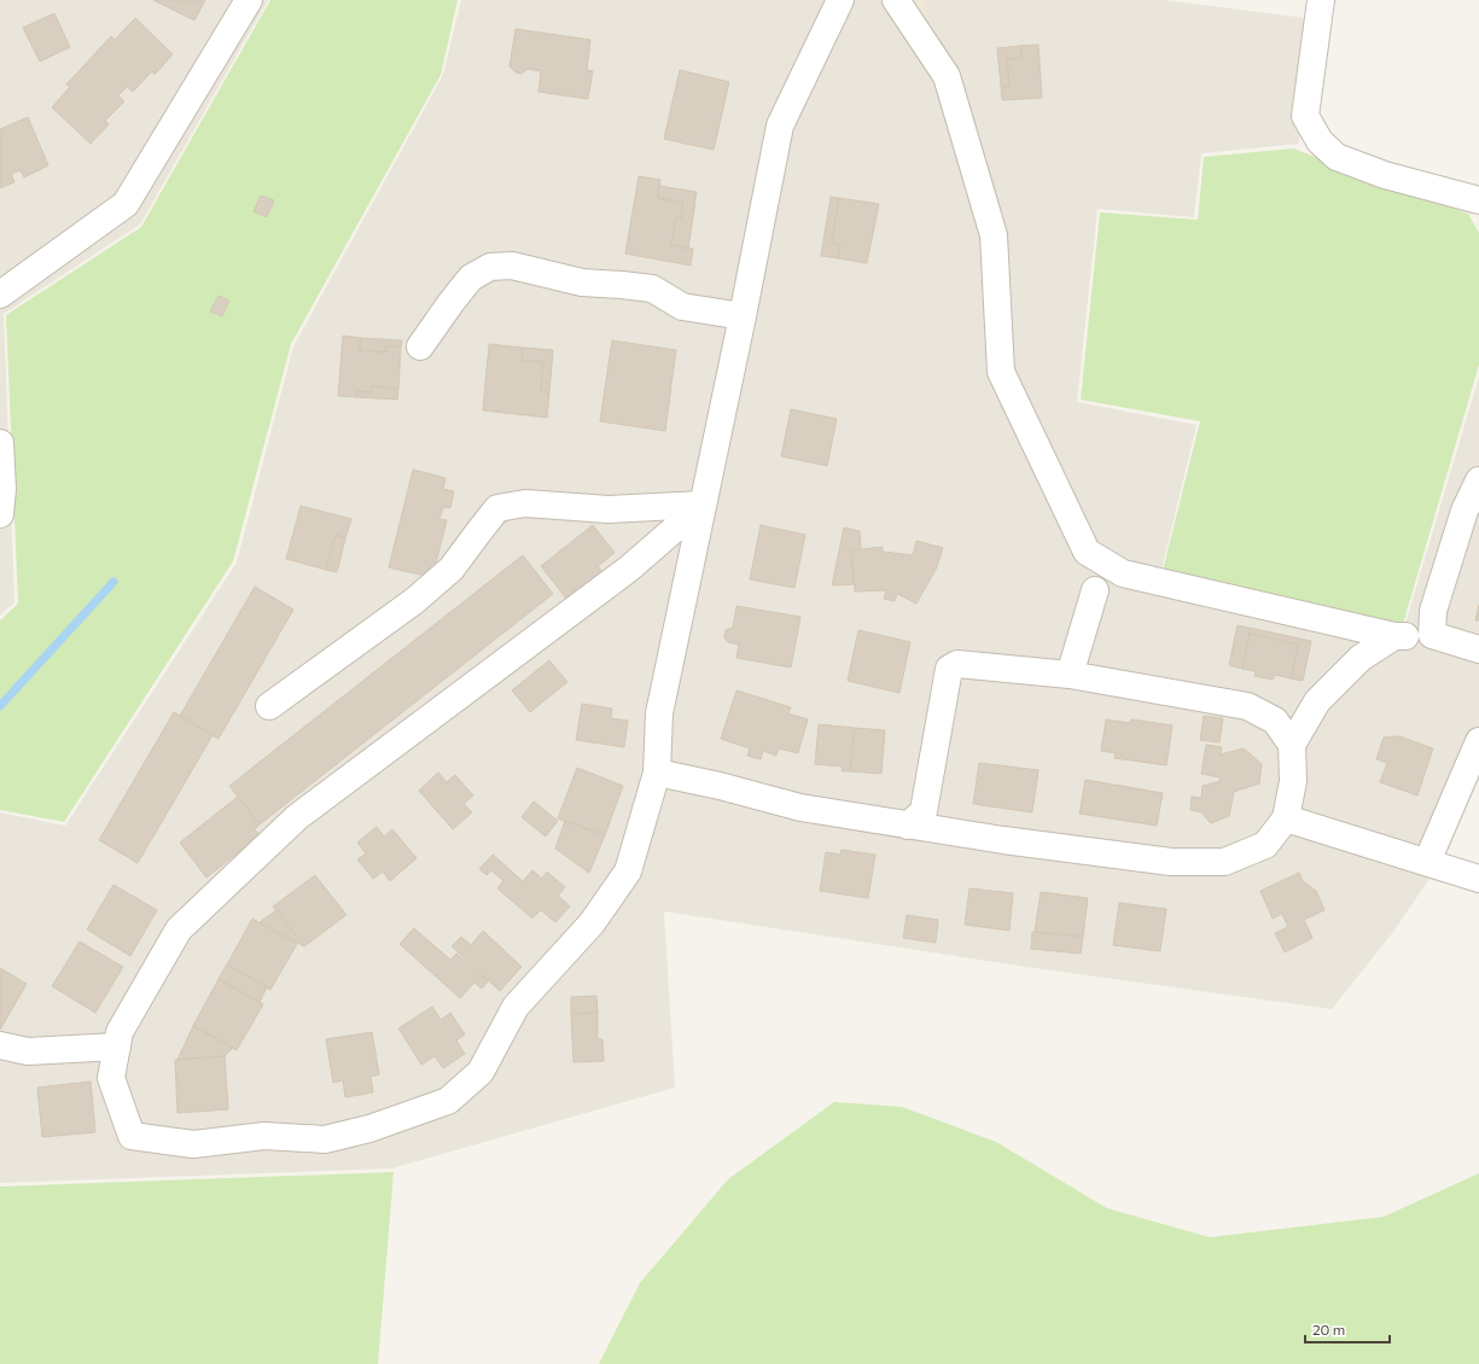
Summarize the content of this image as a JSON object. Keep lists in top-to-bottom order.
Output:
{
  "scale_bar": "20 m"
}
